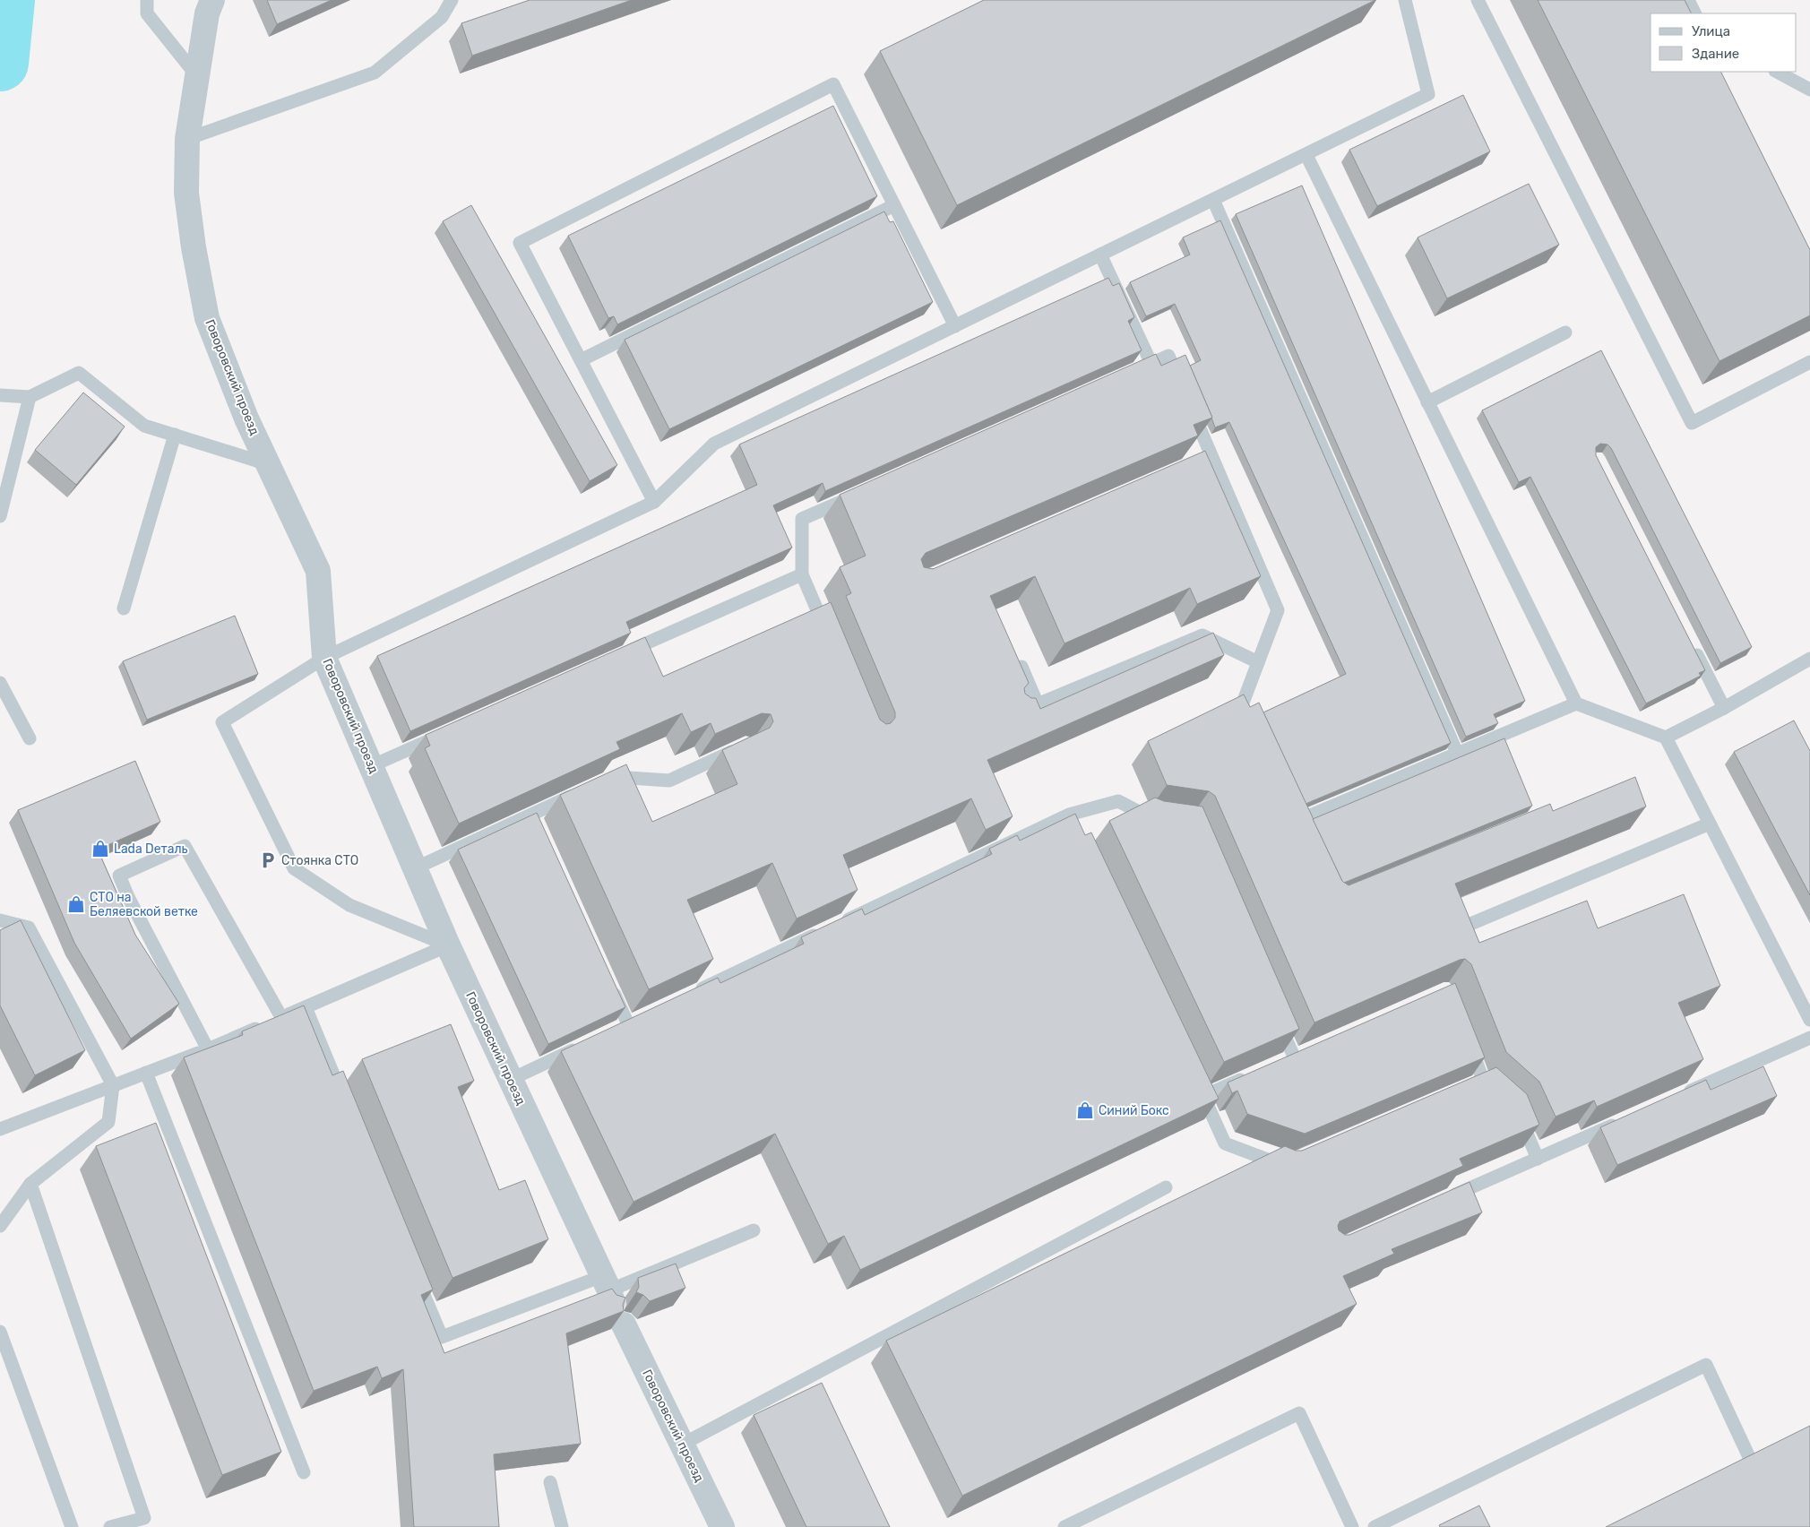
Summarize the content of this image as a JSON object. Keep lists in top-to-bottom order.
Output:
{
  "streets": {
    "street": ["Говоровский проезд"]
  },
  "places": {
    "shop": ["Lada Dеталь", "СТО на Беляевской ветке", "Синий Бокс"],
    "parking": ["Стоянка СТО"]
  },
  "legend": ["Улица", "Здание"]
}
